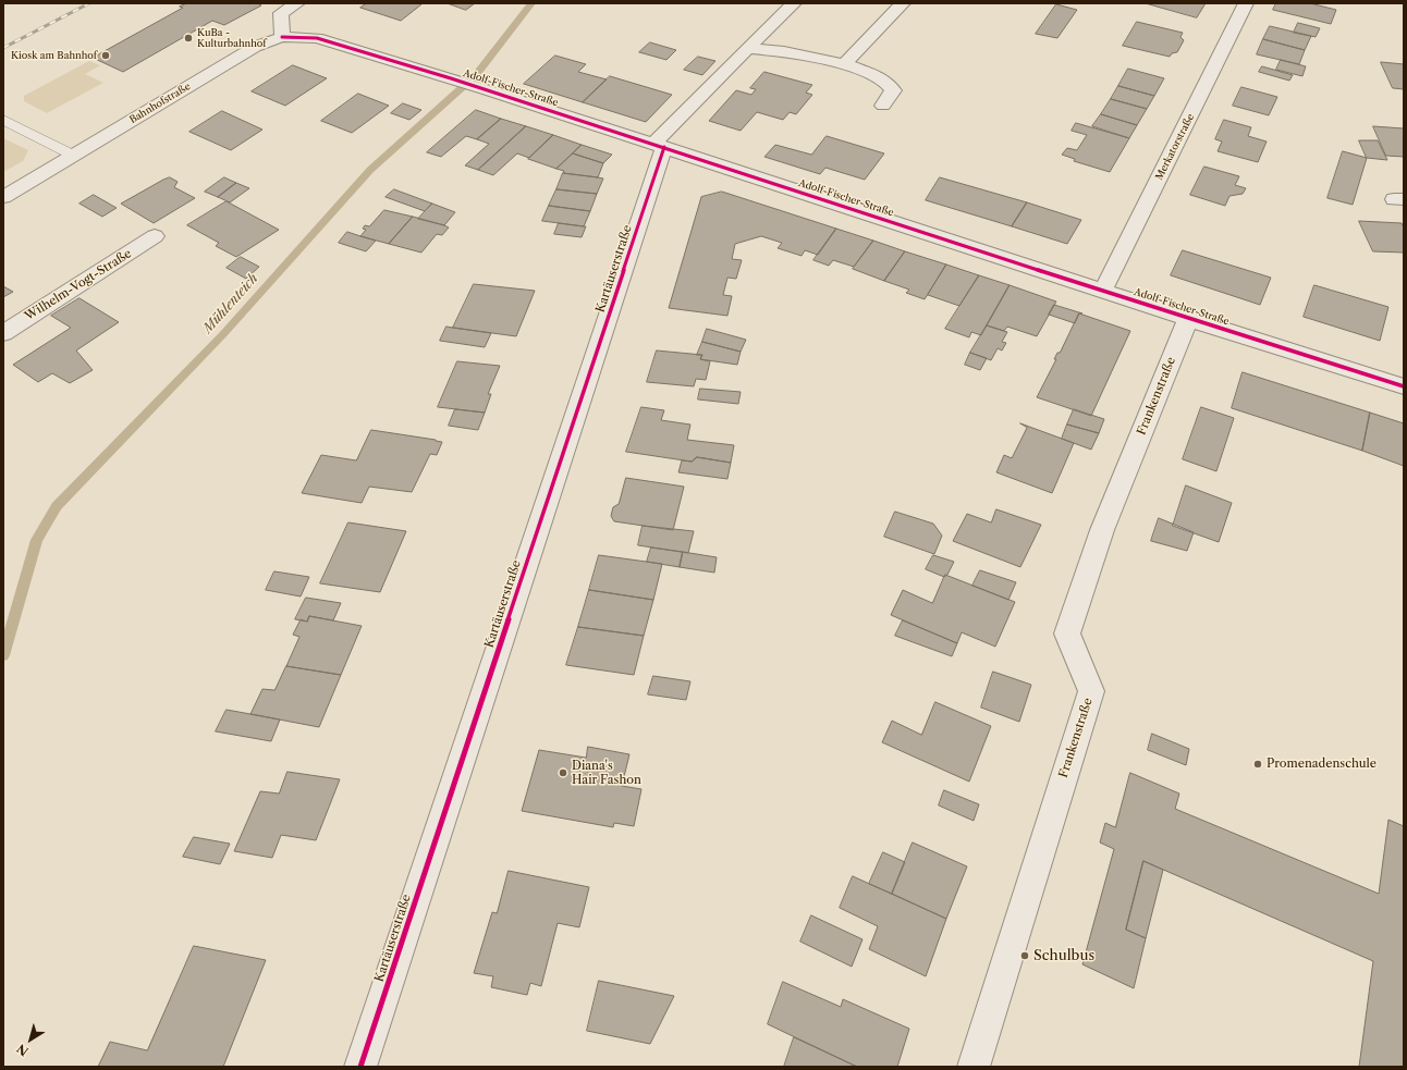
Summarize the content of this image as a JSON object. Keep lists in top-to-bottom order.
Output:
{
  "streets": {
    "street": [
      "Adolf-Fischer-Straße",
      "Bahnhofstraße",
      "Merkatorstraße",
      "Kartäuserstraße",
      "Wilhelm-Vogt-Straße",
      "Frankenstraße"
    ]
  },
  "crossings": [
    ["Adolf-Fischer-Straße", "Bahnhofstraße"],
    ["Adolf-Fischer-Straße", "Merkatorstraße"],
    ["Adolf-Fischer-Straße", "Kartäuserstraße"],
    ["Adolf-Fischer-Straße", "Frankenstraße"]
  ],
  "water": ["Mühlenteich"],
  "places": [
    "KuBa - Kulturbahnhof",
    "Kiosk am Bahnhof",
    "Promenadenschule",
    "Diana's Hair Fashon",
    "Schulbus"
  ],
  "north": "bottom left"
}
